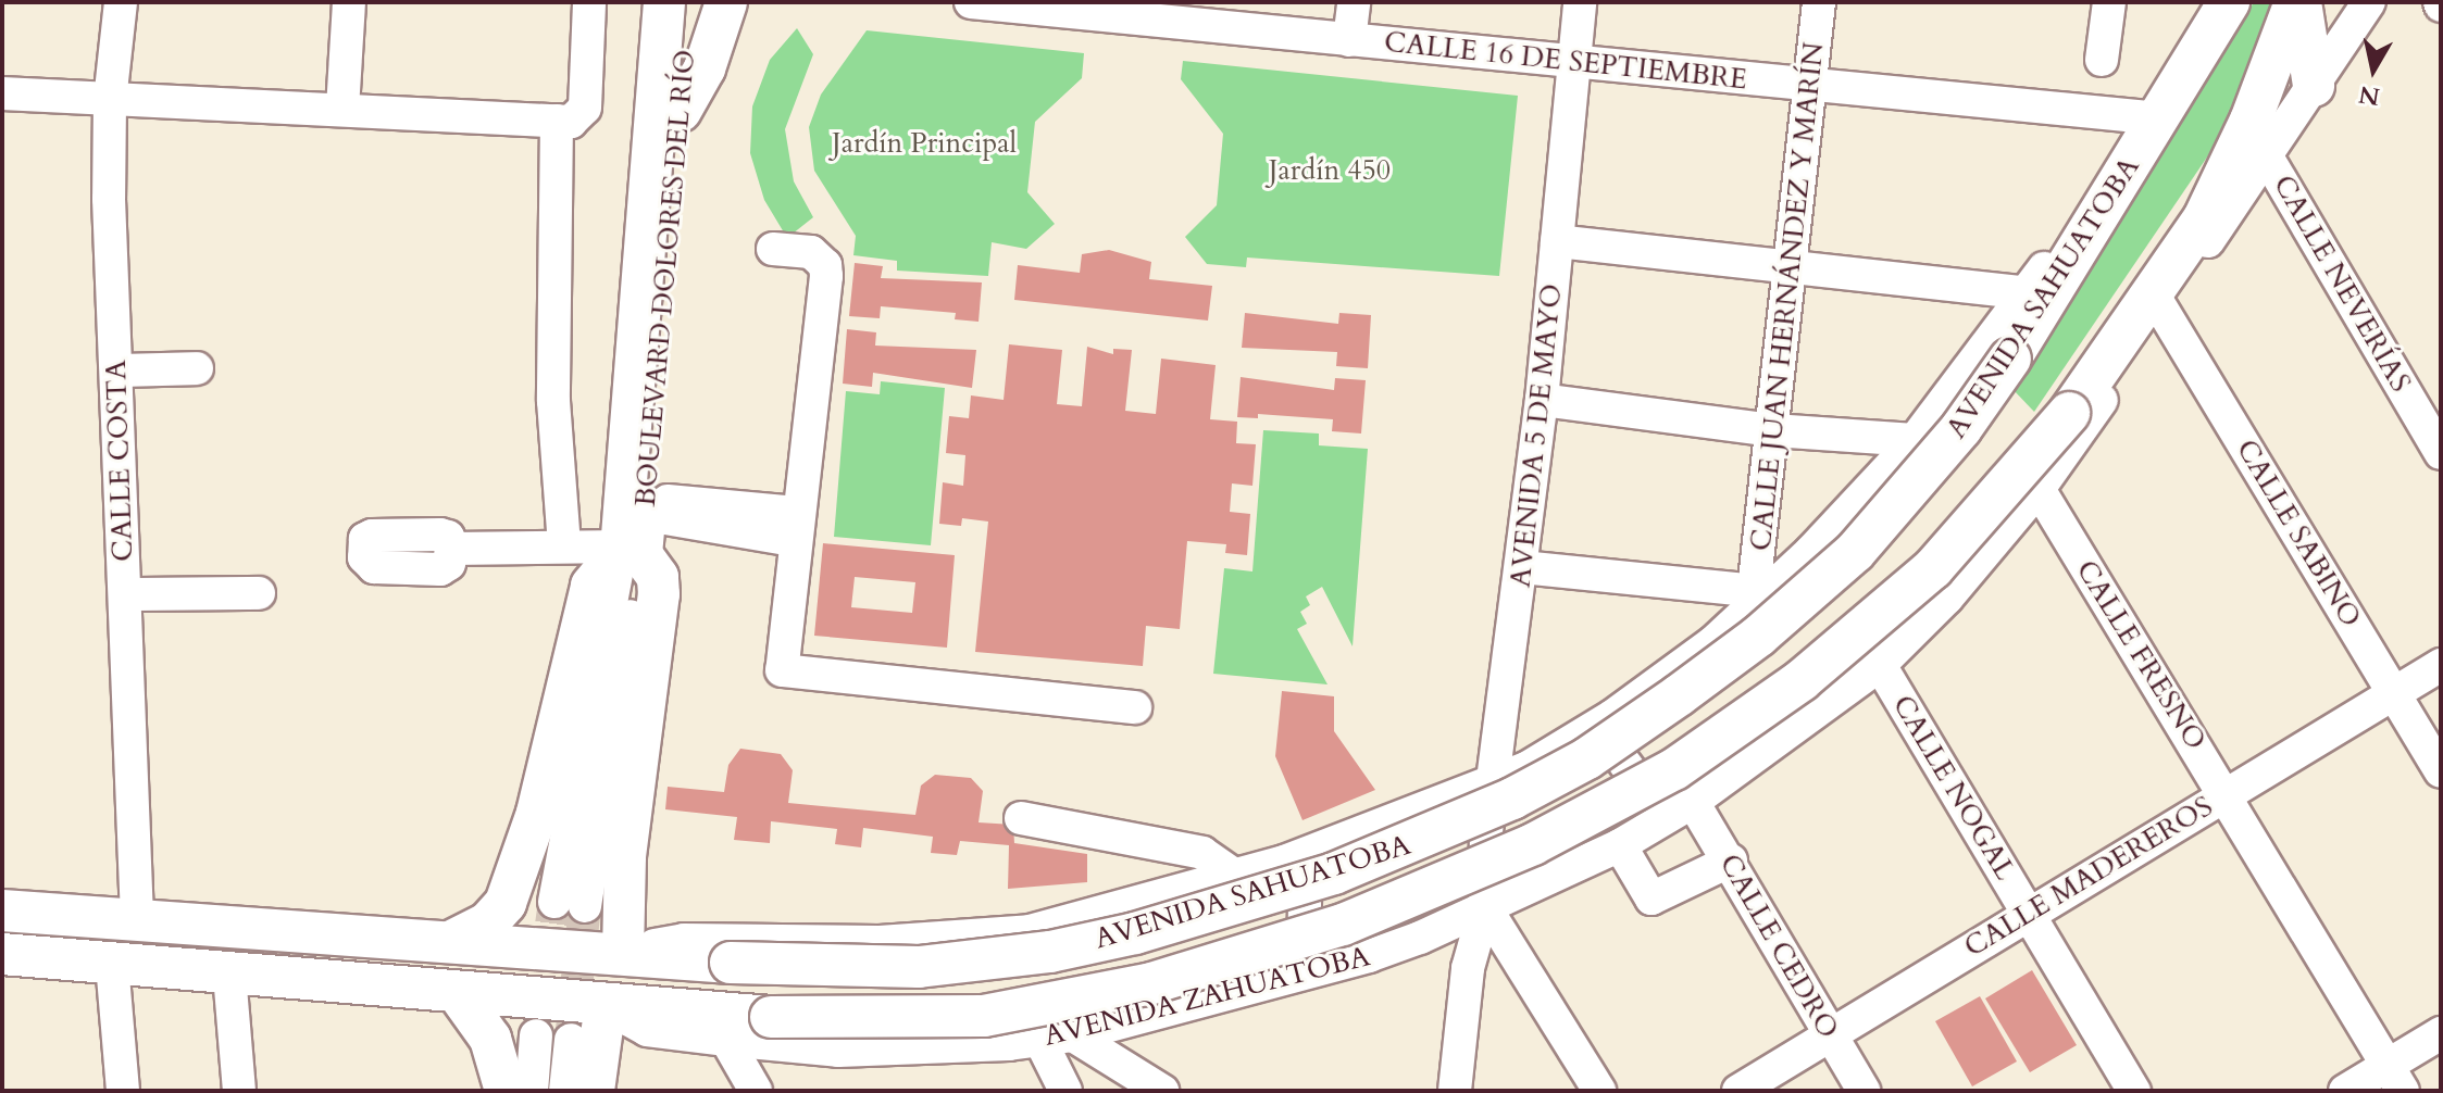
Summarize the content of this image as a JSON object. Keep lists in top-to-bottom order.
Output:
{
  "streets": {
    "main road": ["BOULEVARD DOLORES DEL RÍO", "AVENIDA SAHUATOBA"],
    "street": [
      "CALLE 16 DE SEPTIEMBRE",
      "CALLE NEVERÍAS",
      "CALLE JUAN HERNÁNDEZ Y MARÍN",
      "AVENIDA 5 DE MAYO",
      "CALLE COSTA",
      "CALLE SABINO",
      "CALLE FRESNO",
      "CALLE NOGAL",
      "CALLE MADEREROS",
      "CALLE CEDRO",
      "AVENIDA ZAHUATOBA"
    ]
  },
  "crossings": [
    ["CALLE 16 DE SEPTIEMBRE", "CALLE JUAN HERNÁNDEZ Y MARÍN"],
    ["CALLE 16 DE SEPTIEMBRE", "AVENIDA SAHUATOBA"],
    ["CALLE 16 DE SEPTIEMBRE", "AVENIDA 5 DE MAYO"],
    ["CALLE NEVERÍAS", "AVENIDA SAHUATOBA"],
    ["CALLE JUAN HERNÁNDEZ Y MARÍN", "AVENIDA SAHUATOBA"],
    ["AVENIDA SAHUATOBA", "AVENIDA 5 DE MAYO"],
    ["AVENIDA SAHUATOBA", "CALLE COSTA"],
    ["AVENIDA SAHUATOBA", "CALLE SABINO"],
    ["AVENIDA SAHUATOBA", "CALLE FRESNO"],
    ["AVENIDA SAHUATOBA", "CALLE NOGAL"],
    ["AVENIDA SAHUATOBA", "CALLE CEDRO"],
    ["AVENIDA SAHUATOBA", "AVENIDA ZAHUATOBA"],
    ["AVENIDA 5 DE MAYO", "AVENIDA ZAHUATOBA"],
    ["CALLE SABINO", "CALLE MADEREROS"],
    ["CALLE FRESNO", "CALLE MADEREROS"],
    ["CALLE NOGAL", "CALLE MADEREROS"],
    ["CALLE MADEREROS", "CALLE CEDRO"]
  ],
  "parks": ["Jardín Principal", "Jardín 450"],
  "north": "bottom"
}
